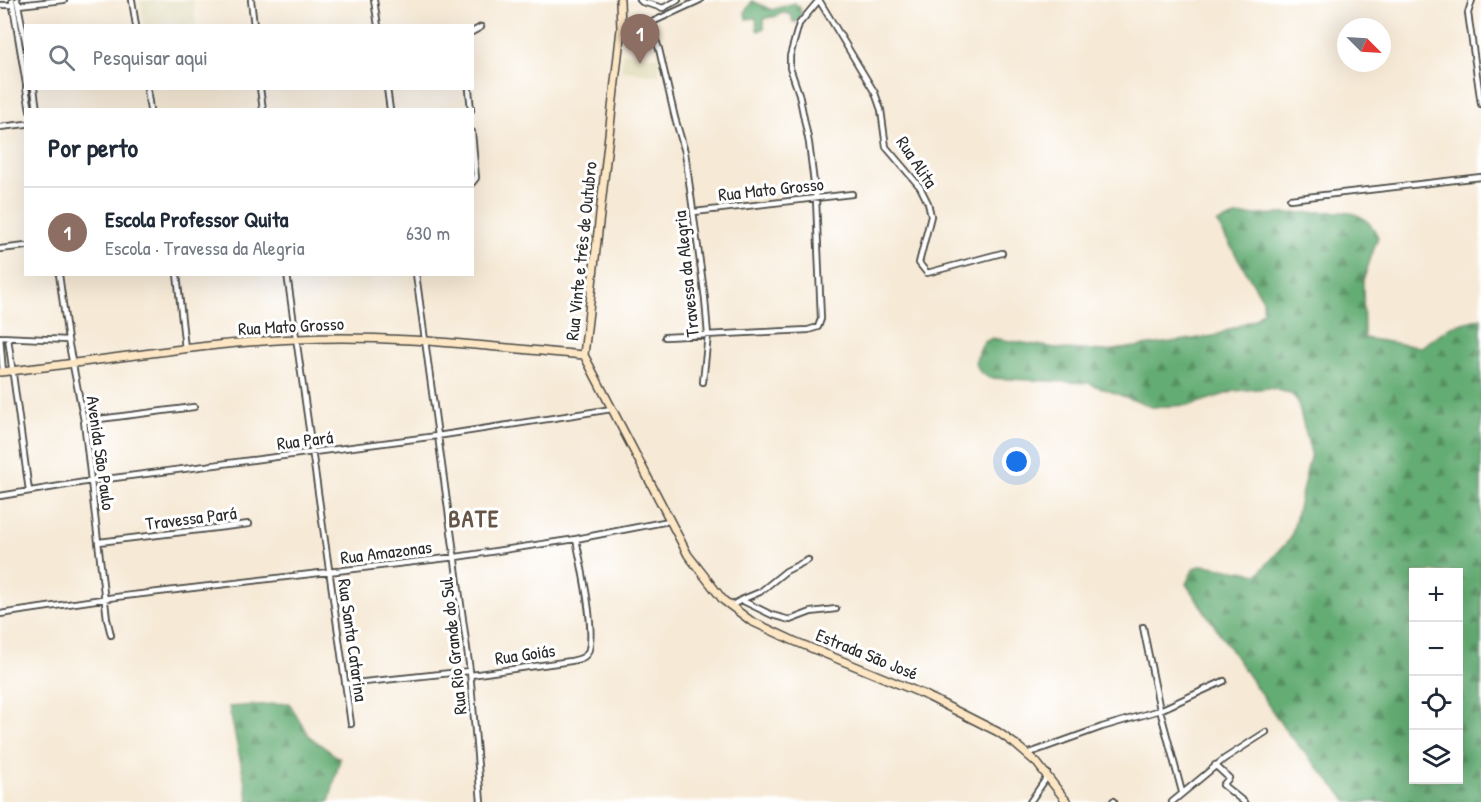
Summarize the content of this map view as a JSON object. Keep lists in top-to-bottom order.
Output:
{
  "streets": {
    "street": [
      "Rua Alita",
      "Rua Mato Grosso",
      "Rua Vinte e três de Outubro",
      "Travessa da Alegria",
      "Rua Pará",
      "Avenida São Paulo",
      "Travessa Pará",
      "Rua Amazonas",
      "Rua Santa Catarina",
      "Rua Rio Grande do Sul",
      "Rua Goiás",
      "Estrada São José"
    ]
  },
  "crossings": [
    ["Rua Mato Grosso", "Rua Vinte e três de Outubro"],
    ["Rua Mato Grosso", "Travessa da Alegria"],
    ["Rua Mato Grosso", "Avenida São Paulo"],
    ["Rua Mato Grosso", "Rua Santa Catarina"],
    ["Rua Mato Grosso", "Rua Rio Grande do Sul"],
    ["Rua Vinte e três de Outubro", "Rua Pará"],
    ["Rua Vinte e três de Outubro", "Rua Amazonas"],
    ["Rua Vinte e três de Outubro", "Estrada São José"],
    ["Rua Pará", "Avenida São Paulo"],
    ["Rua Pará", "Rua Santa Catarina"],
    ["Rua Pará", "Rua Rio Grande do Sul"],
    ["Avenida São Paulo", "Travessa Pará"],
    ["Avenida São Paulo", "Rua Amazonas"],
    ["Rua Amazonas", "Rua Santa Catarina"],
    ["Rua Amazonas", "Rua Rio Grande do Sul"],
    ["Rua Amazonas", "Rua Goiás"],
    ["Rua Amazonas", "Estrada São José"],
    ["Rua Santa Catarina", "Rua Goiás"],
    ["Rua Rio Grande do Sul", "Rua Goiás"]
  ],
  "districts": ["BATE"],
  "north": "bottom right",
  "page": {
    "pins": "1",
    "search": "Pesquisar aqui",
    "heading": "Por perto",
    "list": [
      {
        "mark": "1",
        "name": "Escola Professor Quita",
        "note": "Escola · Travessa da Alegria",
        "value": "630 m"
      }
    ],
    "map_buttons": ["+", "−"]
  }
}
